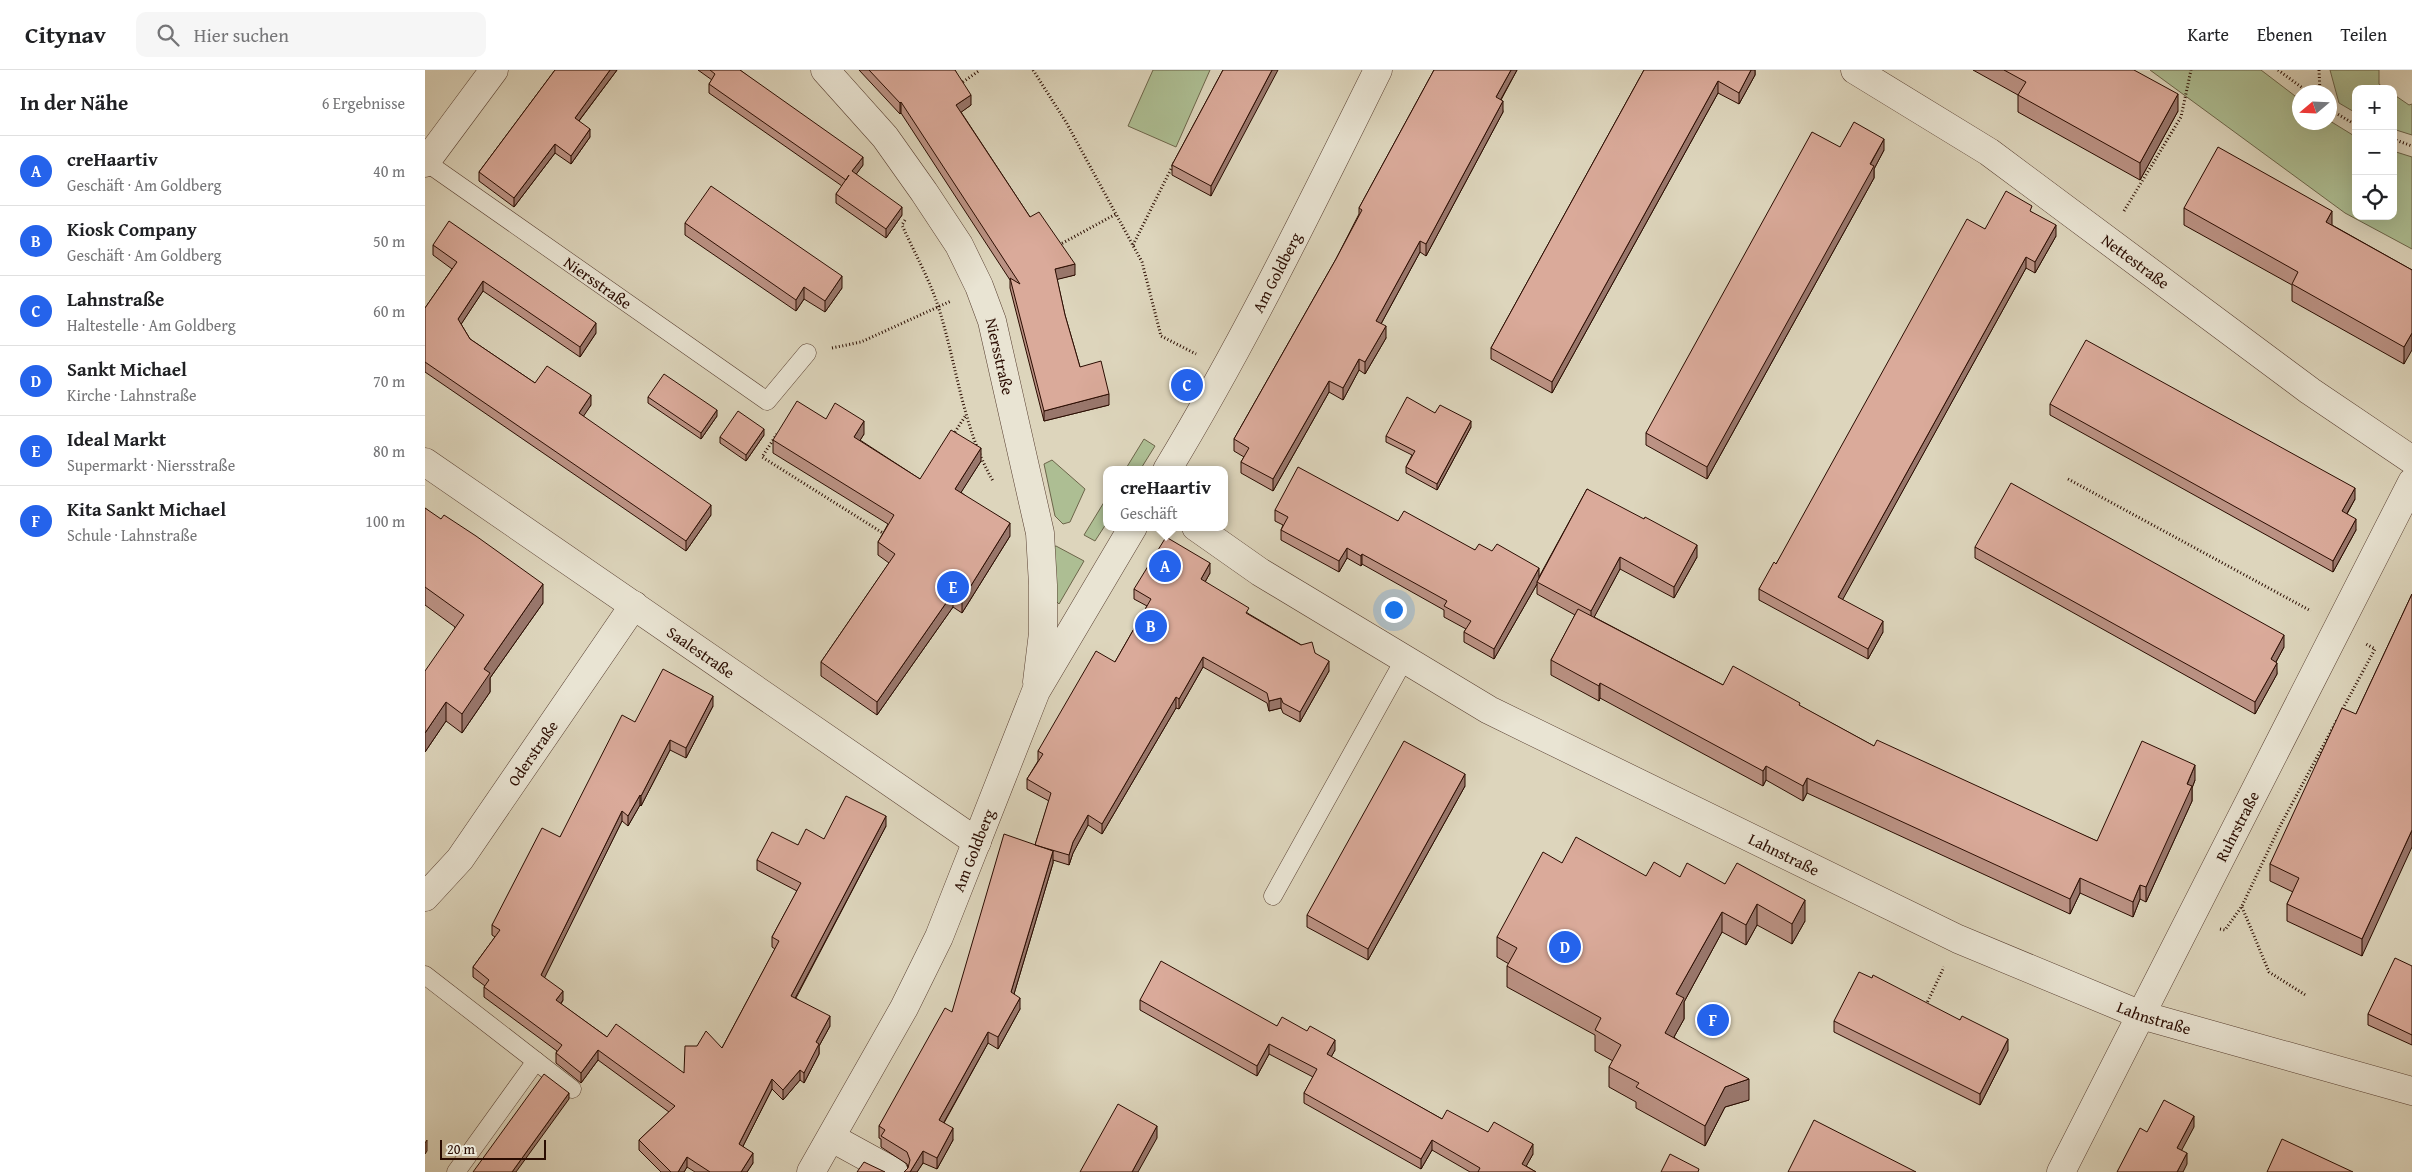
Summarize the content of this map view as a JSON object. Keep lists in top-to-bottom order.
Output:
{
  "streets": {
    "street": [
      "Nettestraße",
      "Am Goldberg",
      "Niersstraße",
      "Saalestraße",
      "Oderstraße",
      "Ruhrstraße",
      "Lahnstraße"
    ]
  },
  "crossings": [
    ["Am Goldberg", "Niersstraße"],
    ["Am Goldberg", "Saalestraße"],
    ["Saalestraße", "Oderstraße"],
    ["Ruhrstraße", "Lahnstraße"]
  ],
  "scale_bar": "20 m",
  "north": "left",
  "page": {
    "header": "Citynav",
    "search": "Hier suchen",
    "nav": ["Karte", "Ebenen", "Teilen"],
    "heading": ["In der Nähe", "6 Ergebnisse"],
    "map_buttons": ["+", "−"],
    "list": [
      {
        "mark": "A",
        "name": "creHaartiv",
        "note": "Geschäft · Am Goldberg",
        "value": "40 m"
      },
      {
        "mark": "B",
        "name": "Kiosk Company",
        "note": "Geschäft · Am Goldberg",
        "value": "50 m"
      },
      {
        "mark": "C",
        "name": "Lahnstraße",
        "note": "Haltestelle · Am Goldberg",
        "value": "60 m"
      },
      {
        "mark": "D",
        "name": "Sankt Michael",
        "note": "Kirche · Lahnstraße",
        "value": "70 m"
      },
      {
        "mark": "E",
        "name": "Ideal Markt",
        "note": "Supermarkt · Niersstraße",
        "value": "80 m"
      },
      {
        "mark": "F",
        "name": "Kita Sankt Michael",
        "note": "Schule · Lahnstraße",
        "value": "100 m"
      }
    ],
    "pins": [
      "C",
      "A",
      "E",
      "B",
      "D",
      "F"
    ],
    "popup": ["creHaartiv", "Geschäft"],
    "scale": "20 m"
  }
}
